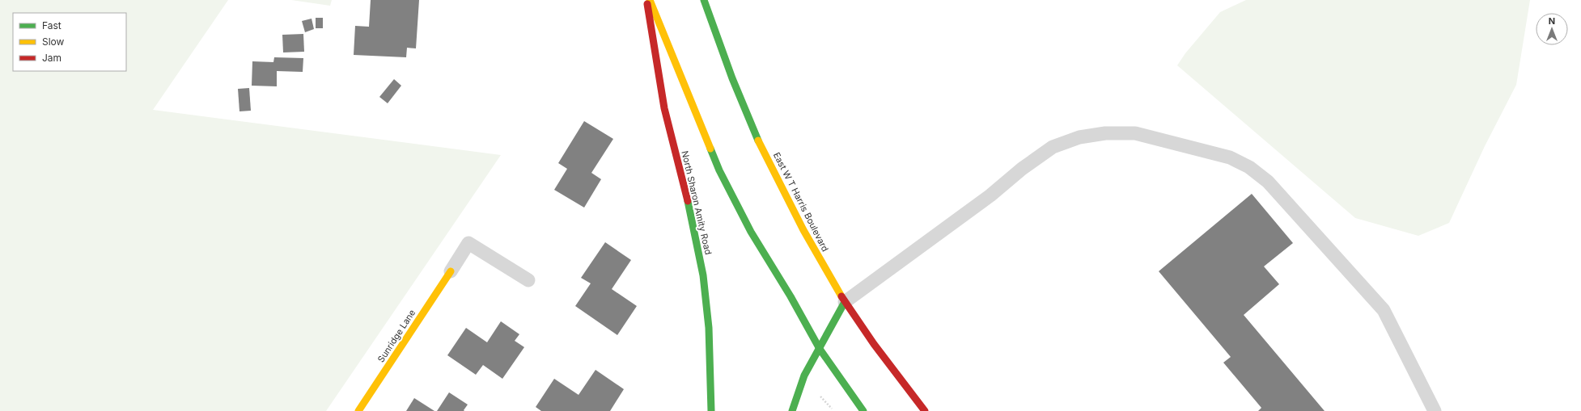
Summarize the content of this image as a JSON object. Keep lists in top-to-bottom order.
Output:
{
  "streets": {
    "main road": ["East W T Harris Boulevard", "North Sharon Amity Road", "Sunridge Lane"]
  },
  "legend": ["Fast", "Slow", "Jam"],
  "north": "top"
}
